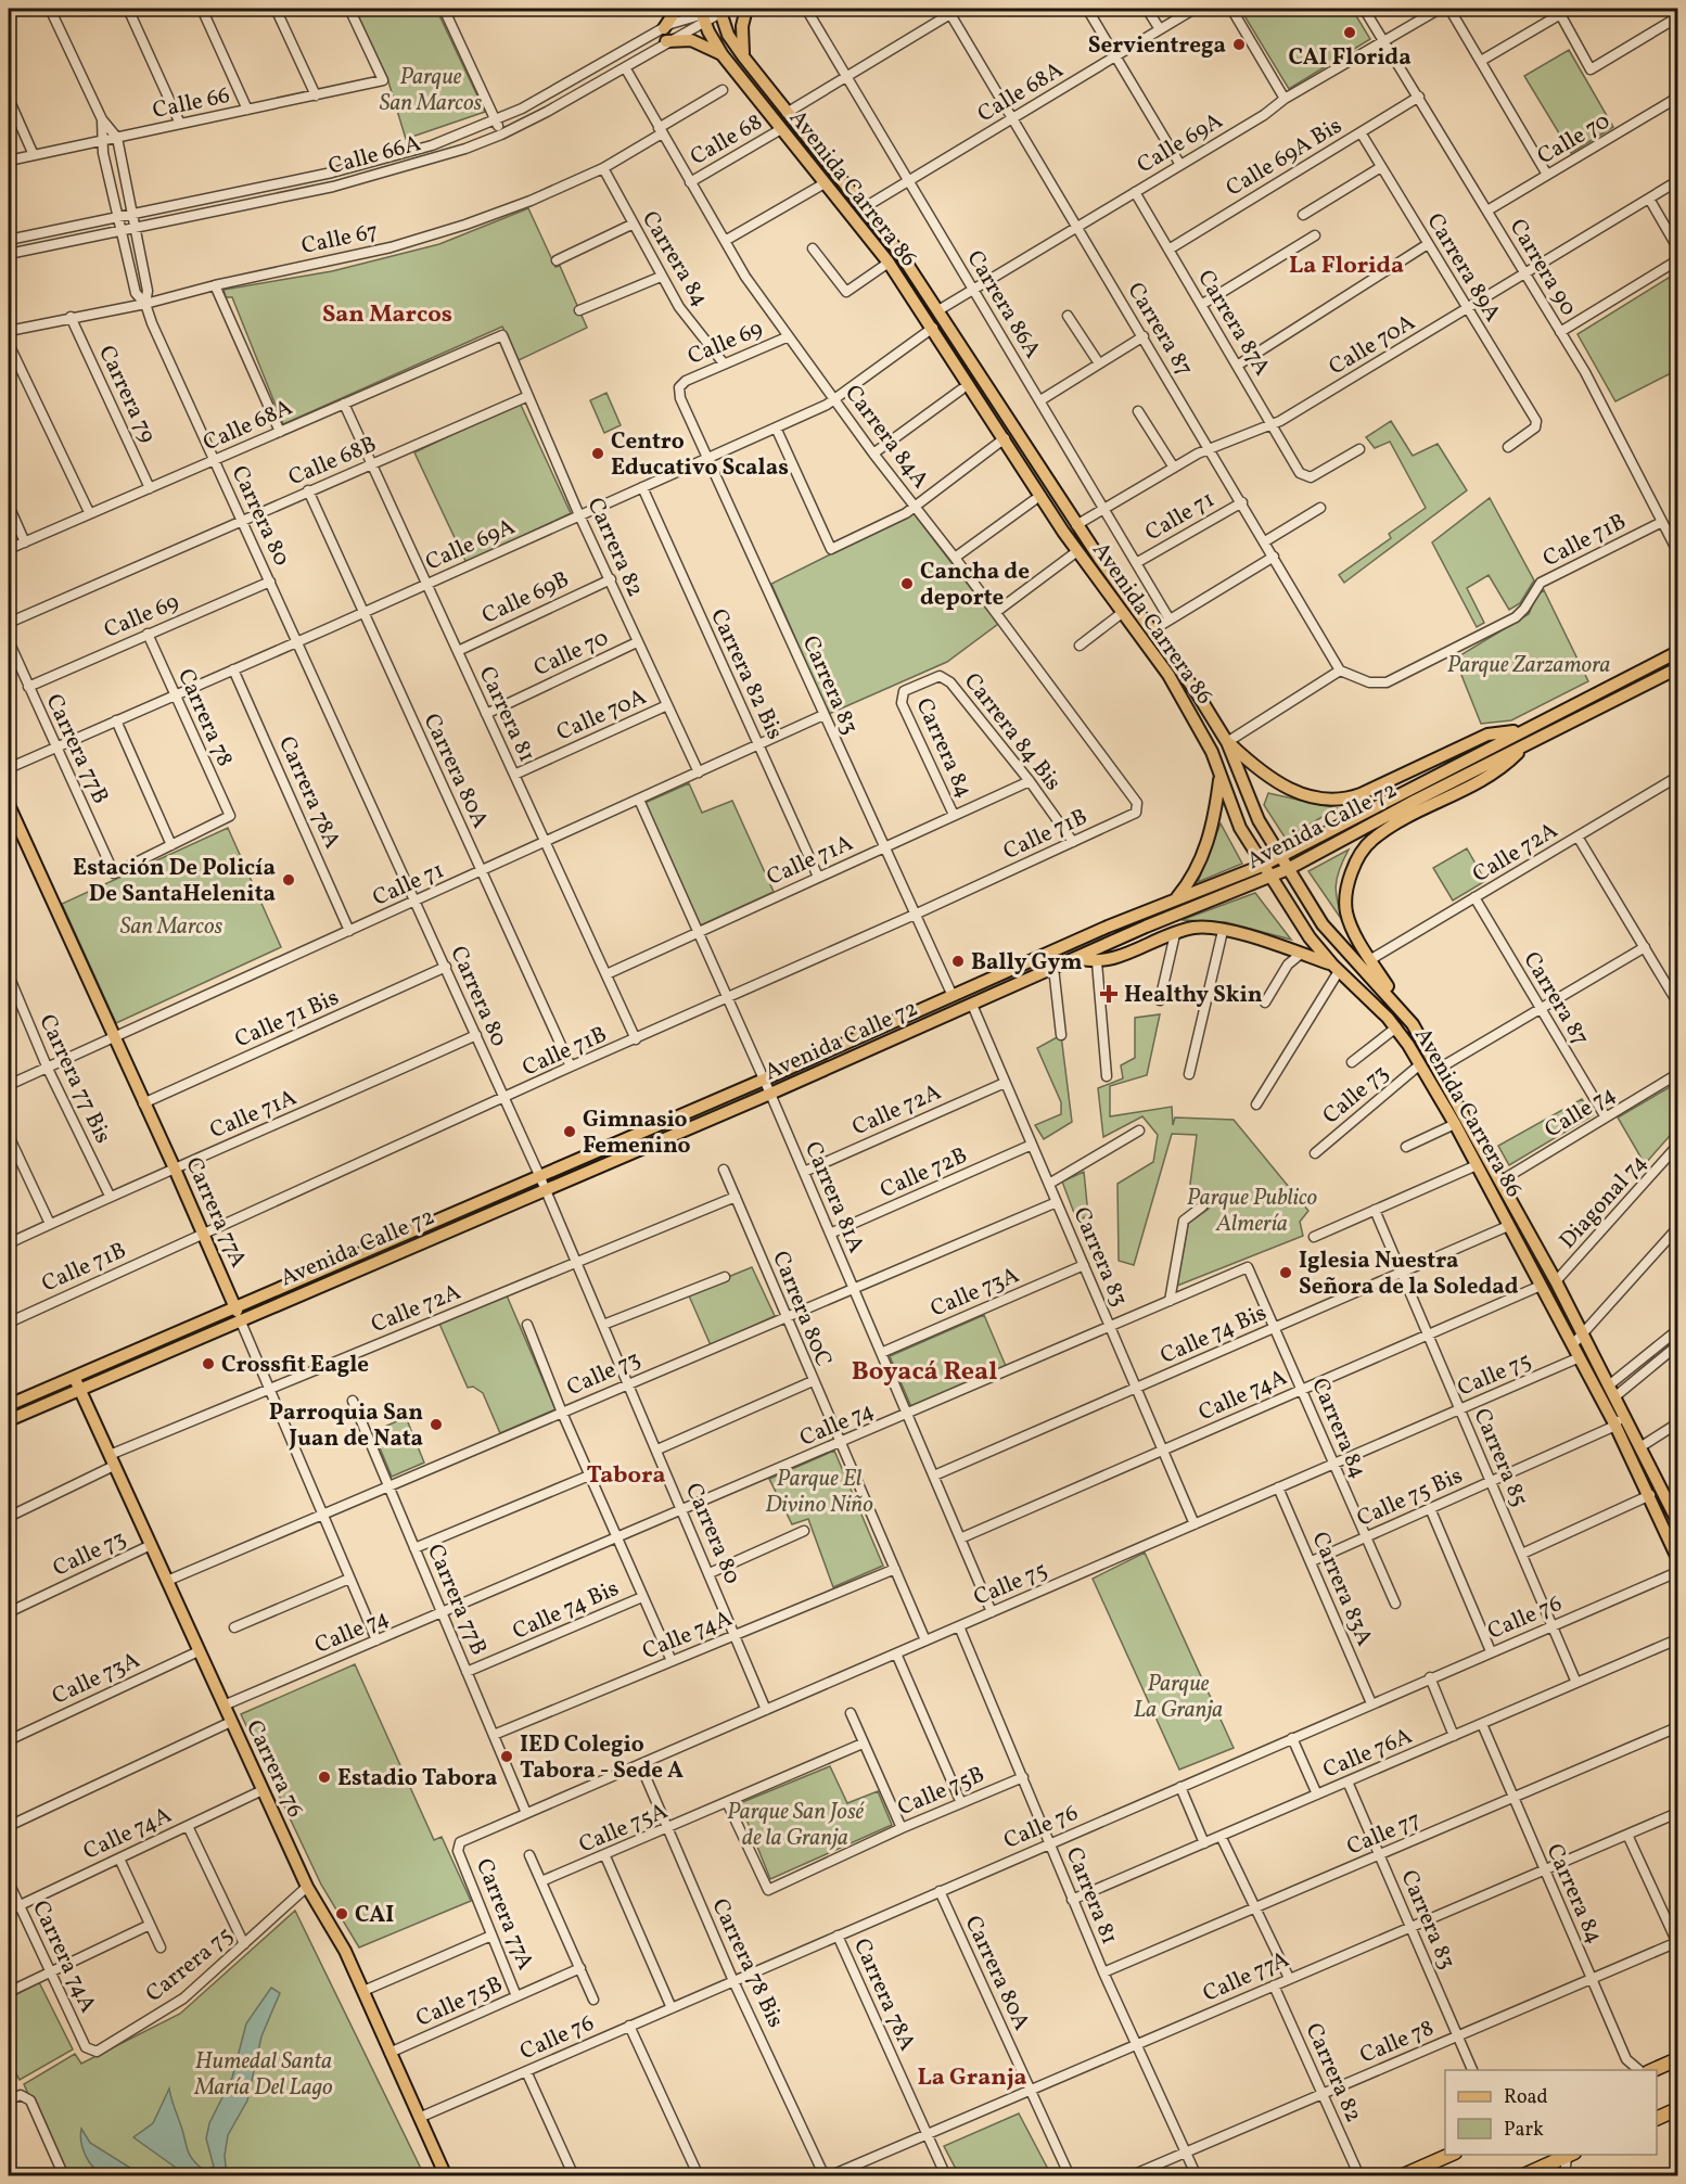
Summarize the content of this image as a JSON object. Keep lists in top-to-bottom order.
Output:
{
  "streets": {
    "main road": [
      "Avenida Carrera 86",
      "Avenida Calle 72",
      "Carrera 77A",
      "Carrera 76"
    ],
    "street": [
      "Calle 68A",
      "Calle 66",
      "Calle 70",
      "Calle 68",
      "Calle 69A",
      "Calle 66A",
      "Calle 69A Bis",
      "Calle 67",
      "Carrera 84",
      "Carrera 89A",
      "Carrera 90",
      "Carrera 86A",
      "Carrera 87A",
      "Carrera 87",
      "Calle 69",
      "Calle 70A",
      "Carrera 79",
      "Carrera 84A",
      "Calle 68B",
      "Carrera 80",
      "Calle 71",
      "Calle 71B",
      "Carrera 82",
      "Calle 69B",
      "Carrera 82 Bis",
      "Carrera 83",
      "Carrera 81",
      "Carrera 78",
      "Carrera 84 Bis",
      "Carrera 77B",
      "Carrera 80A",
      "Carrera 78A",
      "Calle 72A",
      "Calle 71A",
      "Calle 71 Bis",
      "Carrera 77 Bis",
      "Calle 73",
      "Calle 74",
      "Calle 72B",
      "Carrera 81A",
      "Diagonal 74",
      "Calle 73A",
      "Carrera 80C",
      "Calle 74 Bis",
      "Calle 75",
      "Calle 74A",
      "Carrera 85",
      "Calle 75 Bis",
      "Carrera 83A",
      "Calle 76",
      "Calle 76A",
      "Calle 75B",
      "Calle 75A",
      "Calle 77",
      "Carrera 74A",
      "Carrera 78 Bis",
      "Carrera 75",
      "Calle 77A",
      "Calle 78"
    ]
  },
  "crossings": [
    ["Calle 68A", "Avenida Carrera 86"],
    ["Calle 68A", "Carrera 86A"],
    ["Calle 68A", "Carrera 87"],
    ["Calle 68A", "Carrera 79"],
    ["Calle 68A", "Carrera 80"],
    ["Calle 68A", "Carrera 82"],
    ["Calle 68A", "Carrera 81"],
    ["Calle 66", "Carrera 80"],
    ["Calle 70", "Carrera 90"],
    ["Calle 70", "Carrera 82"],
    ["Calle 70", "Carrera 81"],
    ["Calle 68", "Avenida Carrera 86"],
    ["Calle 68", "Carrera 86A"],
    ["Calle 68", "Carrera 87"],
    ["Calle 68", "Carrera 84A"],
    ["Calle 69A", "Avenida Carrera 86"],
    ["Calle 69A", "Carrera 90"],
    ["Calle 69A", "Carrera 86A"],
    ["Calle 69A", "Carrera 87A"],
    ["Calle 69A", "Carrera 87"],
    ["Calle 69A", "Carrera 84A"],
    ["Calle 69A", "Carrera 80"],
    ["Calle 69A", "Carrera 82"],
    ["Calle 69A", "Carrera 82 Bis"],
    ["Calle 69A", "Carrera 83"],
    ["Calle 69A", "Carrera 81"],
    ["Calle 69A", "Carrera 78"],
    ["Calle 69A", "Carrera 77B"],
    ["Calle 69A", "Carrera 80A"],
    ["Calle 69A", "Carrera 78A"],
    ["Calle 66A", "Avenida Carrera 86"],
    ["Calle 66A", "Carrera 84A"],
    ["Calle 66A", "Carrera 80"],
    ["Calle 69A Bis", "Carrera 89A"],
    ["Calle 69A Bis", "Carrera 90"],
    ["Calle 69A Bis", "Carrera 87A"],
    ["Avenida Carrera 86", "Calle 70A"],
    ["Avenida Carrera 86", "Avenida Calle 72"],
    ["Avenida Carrera 86", "Calle 73"],
    ["Avenida Carrera 86", "Calle 74"],
    ["Avenida Carrera 86", "Diagonal 74"],
    ["Avenida Carrera 86", "Calle 74 Bis"],
    ["Avenida Carrera 86", "Calle 75"],
    ["Avenida Carrera 86", "Calle 74A"],
    ["Avenida Carrera 86", "Calle 75 Bis"],
    ["Calle 67", "Carrera 84"],
    ["Calle 67", "Carrera 79"],
    ["Calle 67", "Carrera 84A"],
    ["Calle 67", "Carrera 80"],
    ["Carrera 84", "Calle 69"],
    ["Carrera 84", "Carrera 84 Bis"],
    ["Carrera 84", "Calle 71A"],
    ["Carrera 84", "Calle 74"],
    ["Carrera 84", "Calle 74 Bis"],
    ["Carrera 84", "Calle 75"],
    ["Carrera 84", "Calle 74A"],
    ["Carrera 84", "Calle 75 Bis"],
    ["Carrera 84", "Calle 76A"],
    ["Carrera 84", "Calle 77"],
    ["Carrera 84", "Calle 77A"],
    ["Carrera 84", "Calle 78"],
    ["Carrera 89A", "Calle 70A"],
    ["Carrera 90", "Calle 70A"],
    ["Carrera 90", "Calle 71B"],
    ["Carrera 86A", "Calle 70A"],
    ["Carrera 86A", "Calle 71"],
    ["Carrera 87A", "Calle 70A"],
    ["Carrera 87", "Calle 70A"],
    ["Carrera 87", "Calle 71"],
    ["Carrera 87", "Calle 71B"],
    ["Carrera 87", "Calle 72A"],
    ["Carrera 87", "Calle 74"],
    ["Calle 69", "Carrera 84A"],
    ["Calle 69", "Carrera 80"],
    ["Calle 69", "Carrera 83"],
    ["Calle 69", "Carrera 78"],
    ["Calle 69", "Carrera 77B"],
    ["Calle 70A", "Carrera 82"],
    ["Calle 70A", "Carrera 81"],
    ["Carrera 84A", "Calle 71B"],
    ["Calle 68B", "Carrera 80"],
    ["Calle 68B", "Carrera 82"],
    ["Calle 68B", "Carrera 81"],
    ["Calle 68B", "Carrera 80A"],
    ["Carrera 80", "Calle 71"],
    ["Carrera 80", "Calle 71B"],
    ["Carrera 80", "Avenida Calle 72"],
    ["Carrera 80", "Calle 72A"],
    ["Carrera 80", "Calle 71A"],
    ["Carrera 80", "Calle 71 Bis"],
    ["Carrera 80", "Calle 73"],
    ["Carrera 80", "Calle 74"],
    ["Carrera 80", "Calle 75"],
    ["Carrera 80", "Calle 74A"],
    ["Calle 71", "Carrera 82"],
    ["Calle 71", "Carrera 82 Bis"],
    ["Calle 71", "Carrera 83"],
    ["Calle 71", "Carrera 81"],
    ["Calle 71", "Carrera 80A"],
    ["Calle 71", "Carrera 78A"],
    ["Calle 71", "Carrera 77 Bis"],
    ["Calle 71", "Carrera 81A"],
    ["Calle 71", "Carrera 77A"],
    ["Calle 71B", "Carrera 83"],
    ["Calle 71B", "Carrera 81"],
    ["Calle 71B", "Carrera 84 Bis"],
    ["Calle 71B", "Carrera 80A"],
    ["Calle 71B", "Carrera 81A"],
    ["Calle 71B", "Carrera 77A"],
    ["Carrera 82", "Calle 69B"],
    ["Carrera 82", "Calle 77A"],
    ["Carrera 82", "Calle 78"],
    ["Calle 69B", "Carrera 81"],
    ["Carrera 82 Bis", "Calle 71A"],
    ["Carrera 83", "Avenida Calle 72"],
    ["Carrera 83", "Calle 72A"],
    ["Carrera 83", "Calle 71A"],
    ["Carrera 83", "Calle 73"],
    ["Carrera 83", "Calle 74"],
    ["Carrera 83", "Calle 72B"],
    ["Carrera 83", "Calle 73A"],
    ["Carrera 83", "Calle 74 Bis"],
    ["Carrera 83", "Calle 75"],
    ["Carrera 83", "Calle 74A"],
    ["Carrera 83", "Calle 76A"],
    ["Carrera 83", "Calle 77"],
    ["Carrera 83", "Calle 77A"],
    ["Carrera 83", "Calle 78"],
    ["Carrera 81", "Calle 71A"],
    ["Carrera 81", "Calle 75"],
    ["Carrera 81", "Calle 76"],
    ["Carrera 81", "Calle 76A"],
    ["Carrera 81", "Calle 75B"],
    ["Carrera 81", "Calle 77"],
    ["Carrera 81", "Calle 77A"],
    ["Carrera 81", "Calle 78"],
    ["Carrera 78", "Carrera 77B"],
    ["Carrera 84 Bis", "Calle 71A"],
    ["Carrera 77B", "Calle 73"],
    ["Carrera 77B", "Calle 74"],
    ["Carrera 77B", "Calle 74 Bis"],
    ["Carrera 77B", "Calle 75"],
    ["Carrera 77B", "Calle 74A"],
    ["Carrera 80A", "Calle 76"],
    ["Carrera 80A", "Calle 77A"],
    ["Carrera 78A", "Calle 76"],
    ["Carrera 78A", "Calle 77A"],
    ["Avenida Calle 72", "Carrera 81A"],
    ["Avenida Calle 72", "Carrera 77A"],
    ["Avenida Calle 72", "Carrera 76"],
    ["Calle 72A", "Carrera 81A"],
    ["Calle 72A", "Carrera 77A"],
    ["Calle 72A", "Carrera 80C"],
    ["Calle 72A", "Carrera 76"],
    ["Calle 71A", "Carrera 77 Bis"],
    ["Calle 71A", "Carrera 81A"],
    ["Calle 71A", "Carrera 77A"],
    ["Calle 71 Bis", "Carrera 77A"],
    ["Calle 73", "Carrera 81A"],
    ["Calle 73", "Carrera 77A"],
    ["Calle 73", "Carrera 80C"],
    ["Calle 73", "Carrera 76"],
    ["Calle 74", "Carrera 81A"],
    ["Calle 74", "Carrera 77A"],
    ["Calle 74", "Carrera 80C"],
    ["Calle 74", "Carrera 76"],
    ["Calle 72B", "Carrera 81A"],
    ["Carrera 81A", "Calle 73A"],
    ["Carrera 81A", "Calle 74 Bis"],
    ["Carrera 81A", "Calle 75"],
    ["Carrera 81A", "Calle 74A"],
    ["Carrera 77A", "Calle 75"],
    ["Carrera 77A", "Calle 75B"],
    ["Calle 73A", "Carrera 76"],
    ["Carrera 80C", "Calle 75"],
    ["Carrera 80C", "Calle 74A"],
    ["Calle 74 Bis", "Carrera 85"],
    ["Calle 75", "Carrera 85"],
    ["Calle 75", "Carrera 83A"],
    ["Calle 75", "Carrera 78 Bis"],
    ["Calle 74A", "Carrera 85"],
    ["Calle 74A", "Carrera 76"],
    ["Calle 74A", "Carrera 74A"],
    ["Carrera 85", "Calle 75 Bis"],
    ["Carrera 85", "Calle 76"],
    ["Carrera 85", "Calle 76A"],
    ["Calle 75 Bis", "Carrera 83A"],
    ["Carrera 83A", "Calle 76"],
    ["Calle 76", "Carrera 76"],
    ["Calle 76", "Carrera 78 Bis"],
    ["Carrera 76", "Calle 75B"],
    ["Carrera 76", "Carrera 75"],
    ["Calle 75B", "Calle 75A"],
    ["Calle 75A", "Carrera 78 Bis"],
    ["Carrera 74A", "Carrera 75"],
    ["Carrera 78 Bis", "Calle 77A"]
  ],
  "districts": [
    "La Florida",
    "San Marcos",
    "Boyacá Real",
    "Tabora",
    "La Granja"
  ],
  "parks": [
    "Parque San Marcos",
    "Parque Zarzamora",
    "San Marcos",
    "Parque Publico Almería",
    "Parque El Divino Niño",
    "Parque La Granja",
    "Parque San José de la Granja",
    "Humedal Santa María Del Lago"
  ],
  "places": {
    "other": [
      "CAI Florida",
      "Servientrega",
      "Centro Educativo Scalas",
      "Cancha de deporte",
      "Estación De Policía De SantaHelenita",
      "Bally Gym",
      "Gimnasio Femenino",
      "Iglesia Nuestra Señora de la Soledad",
      "Crossfit Eagle",
      "Parroquia San Juan de Nata",
      "IED Colegio Tabora - Sede A",
      "Estadio Tabora",
      "CAI"
    ],
    "health": ["Healthy Skin"]
  },
  "legend": ["Road", "Park"]
}
